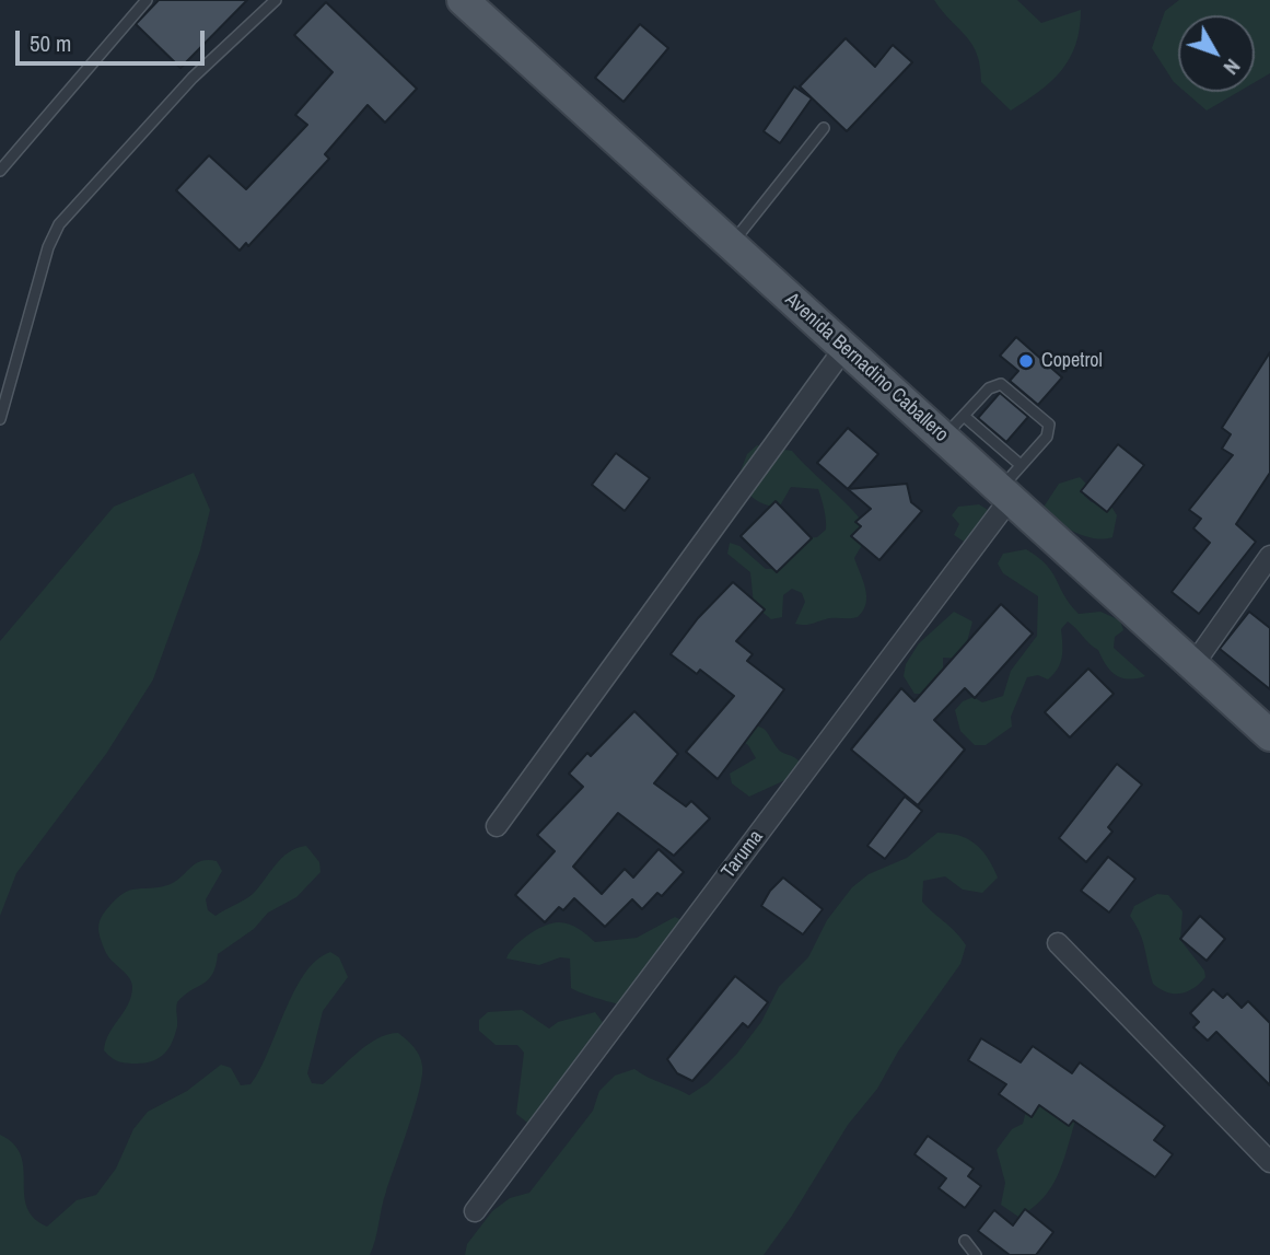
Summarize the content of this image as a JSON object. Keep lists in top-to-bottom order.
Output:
{
  "streets": {
    "main road": ["Avenida Bernadino Caballero"],
    "street": ["Taruma"]
  },
  "crossings": [
    ["Avenida Bernadino Caballero", "Taruma"]
  ],
  "places": ["Copetrol"],
  "scale_bar": "50 m",
  "north": "bottom right"
}
